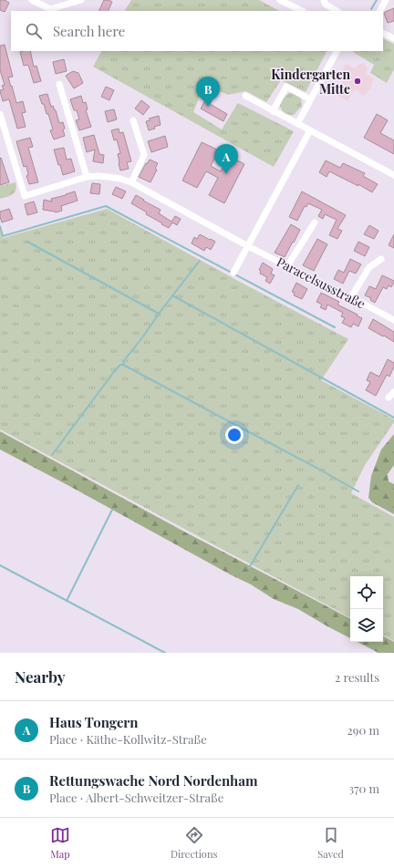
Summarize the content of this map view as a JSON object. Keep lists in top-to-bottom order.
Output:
{
  "streets": {
    "street": ["Paracelsusstraße"]
  },
  "places": ["Kindergarten Mitte"],
  "page": {
    "search": "Search here",
    "pins": ["B", "A"],
    "heading": ["Nearby", "2 results"],
    "list": [
      {
        "mark": "A",
        "name": "Haus Tongern",
        "note": "Place · Käthe-Kollwitz-Straße",
        "value": "290 m"
      },
      {
        "mark": "B",
        "name": "Rettungswache Nord Nordenham",
        "note": "Place · Albert-Schweitzer-Straße",
        "value": "370 m"
      }
    ],
    "nav": ["Map", "Directions", "Saved"]
  }
}
